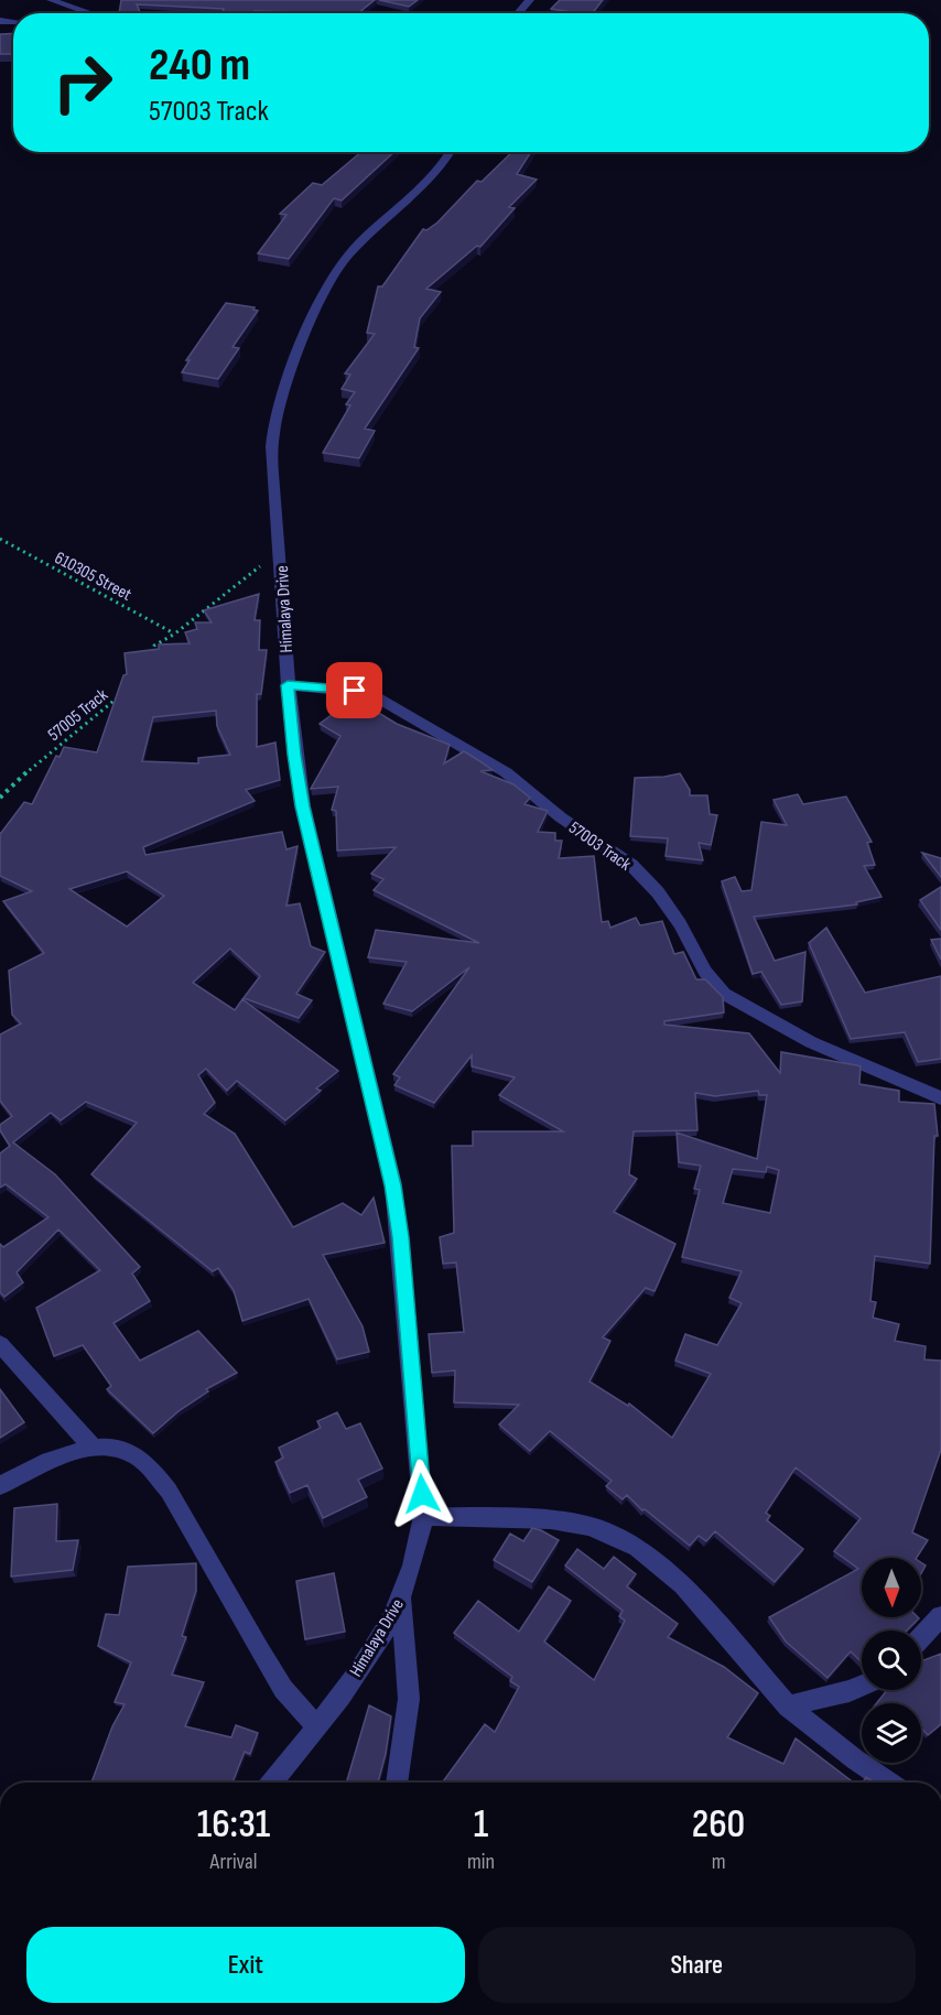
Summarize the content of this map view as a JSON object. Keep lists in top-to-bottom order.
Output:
{
  "streets": {
    "street": ["Himalaya Drive", "57003 Track"],
    "path": ["610305 Street", "57005 Track"]
  },
  "crossings": [
    ["Himalaya Drive", "57003 Track"]
  ],
  "north": "bottom",
  "page": {
    "turn": ["240 m", "57003 Track"],
    "eta": [
      "16:31",
      "Arrival",
      "1",
      "min",
      "260",
      "m"
    ],
    "buttons": ["Exit", "Share"]
  }
}
